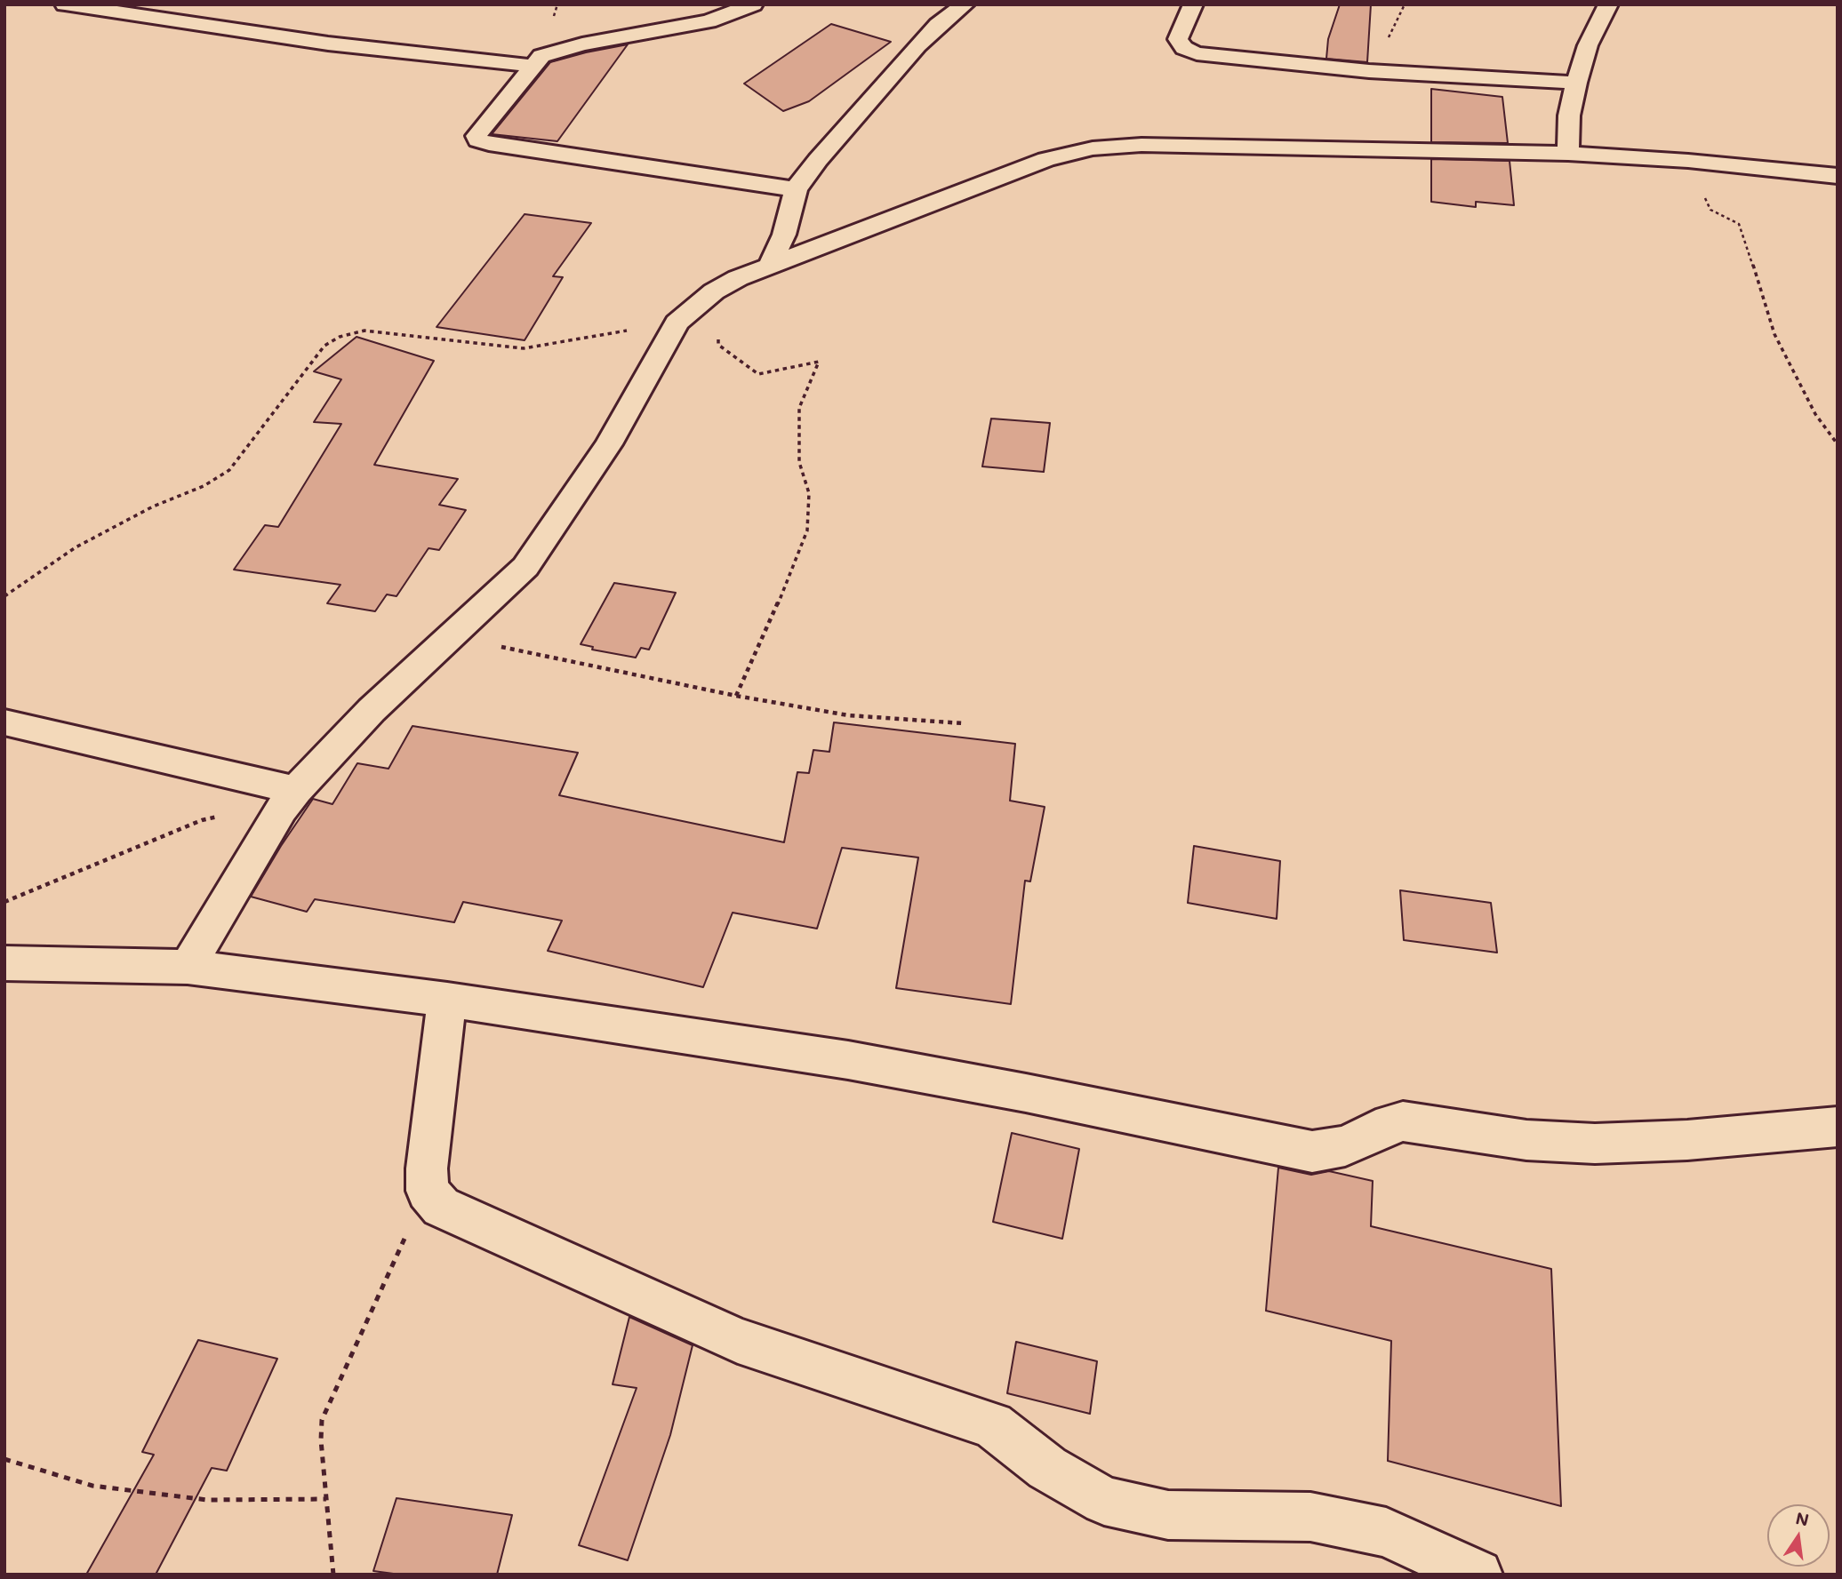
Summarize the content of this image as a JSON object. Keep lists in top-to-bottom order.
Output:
{
  "north": "top"
}
